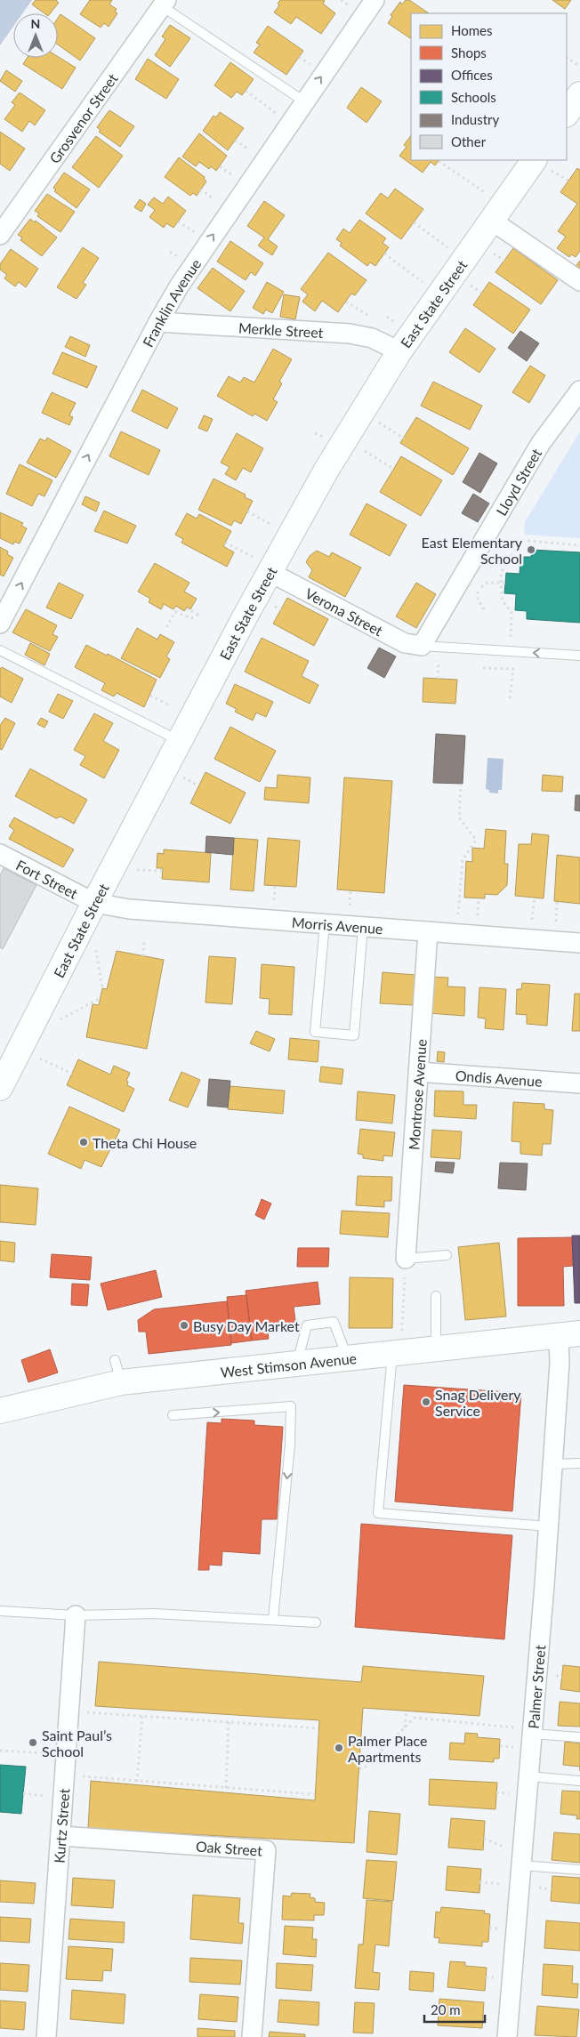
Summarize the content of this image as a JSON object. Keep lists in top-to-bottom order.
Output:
{
  "streets": {
    "main road": ["East State Street", "West Stimson Avenue"],
    "street": [
      "Grosvenor Street",
      "Franklin Avenue",
      "Merkle Street",
      "Lloyd Street",
      "Verona Street",
      "Fort Street",
      "Morris Avenue",
      "Ondis Avenue",
      "Montrose Avenue",
      "Palmer Street",
      "Kurtz Street",
      "Oak Street"
    ]
  },
  "crossings": [
    ["Franklin Avenue", "Merkle Street"],
    ["East State Street", "Merkle Street"],
    ["East State Street", "Verona Street"],
    ["East State Street", "Fort Street"],
    ["East State Street", "Morris Avenue"],
    ["Lloyd Street", "Verona Street"],
    ["Fort Street", "Morris Avenue"],
    ["Morris Avenue", "Montrose Avenue"],
    ["Ondis Avenue", "Montrose Avenue"],
    ["West Stimson Avenue", "Palmer Street"],
    ["Kurtz Street", "Oak Street"]
  ],
  "one_way": ["Franklin Avenue"],
  "places": [
    "East Elementary School",
    "Theta Chi House",
    "Busy Day Market",
    "Snag Delivery Service",
    "Saint Paul’s School",
    "Palmer Place Apartments"
  ],
  "legend": [
    "Homes",
    "Shops",
    "Offices",
    "Schools",
    "Industry",
    "Other"
  ],
  "scale_bar": "20 m",
  "north": "top"
}
